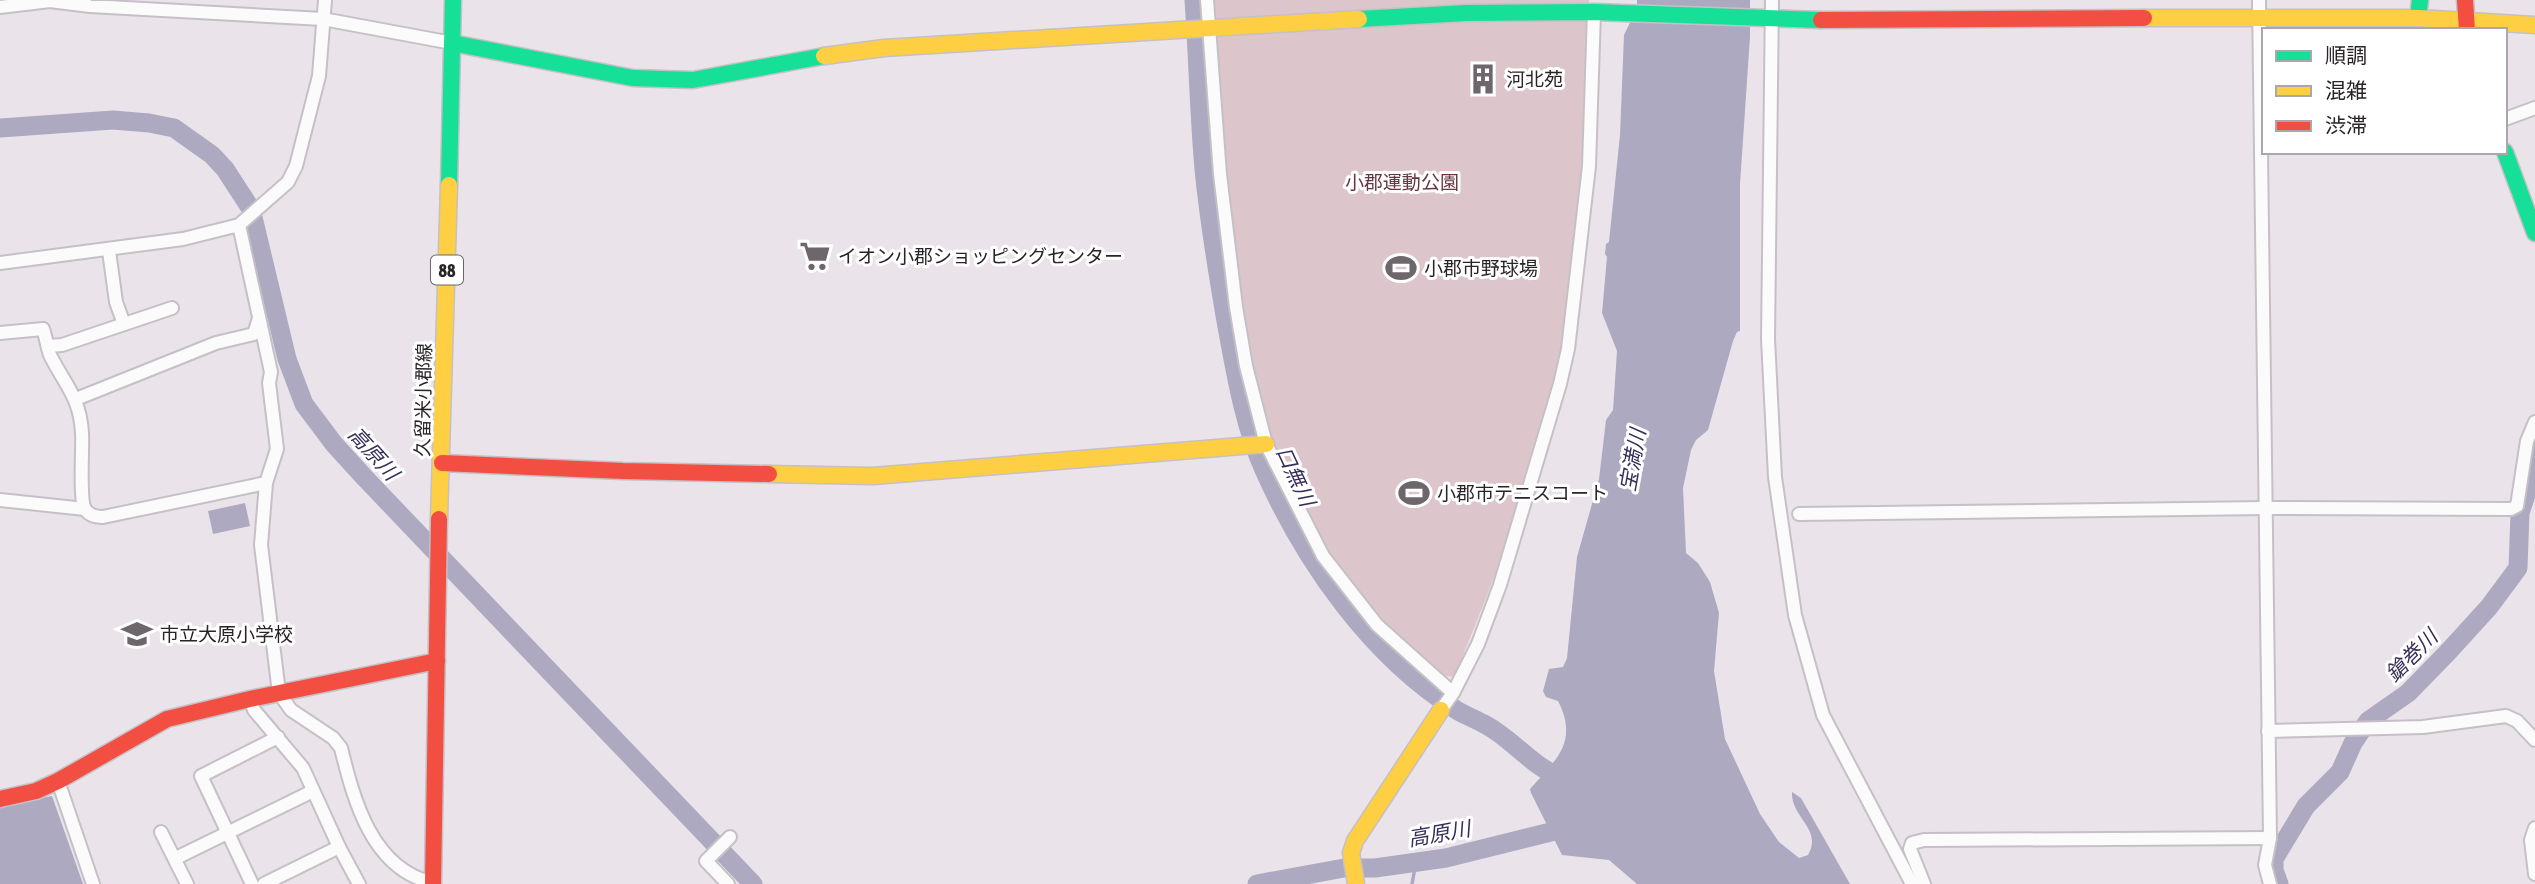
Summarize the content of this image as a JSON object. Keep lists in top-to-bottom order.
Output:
{
  "streets": {
    "street": ["88", "久留米小郡線"]
  },
  "water": [
    "高原川",
    "宝満川",
    "口無川",
    "鎗巻川"
  ],
  "parks": ["小郡運動公園"],
  "places": {
    "building": ["河北苑"],
    "supermarket": ["イオン小郡ショッピングセンター"],
    "sports": ["小郡市野球場", "小郡市テニスコート"],
    "school or university": ["市立大原小学校"]
  },
  "legend": ["順調", "混雑", "渋滞"]
}
